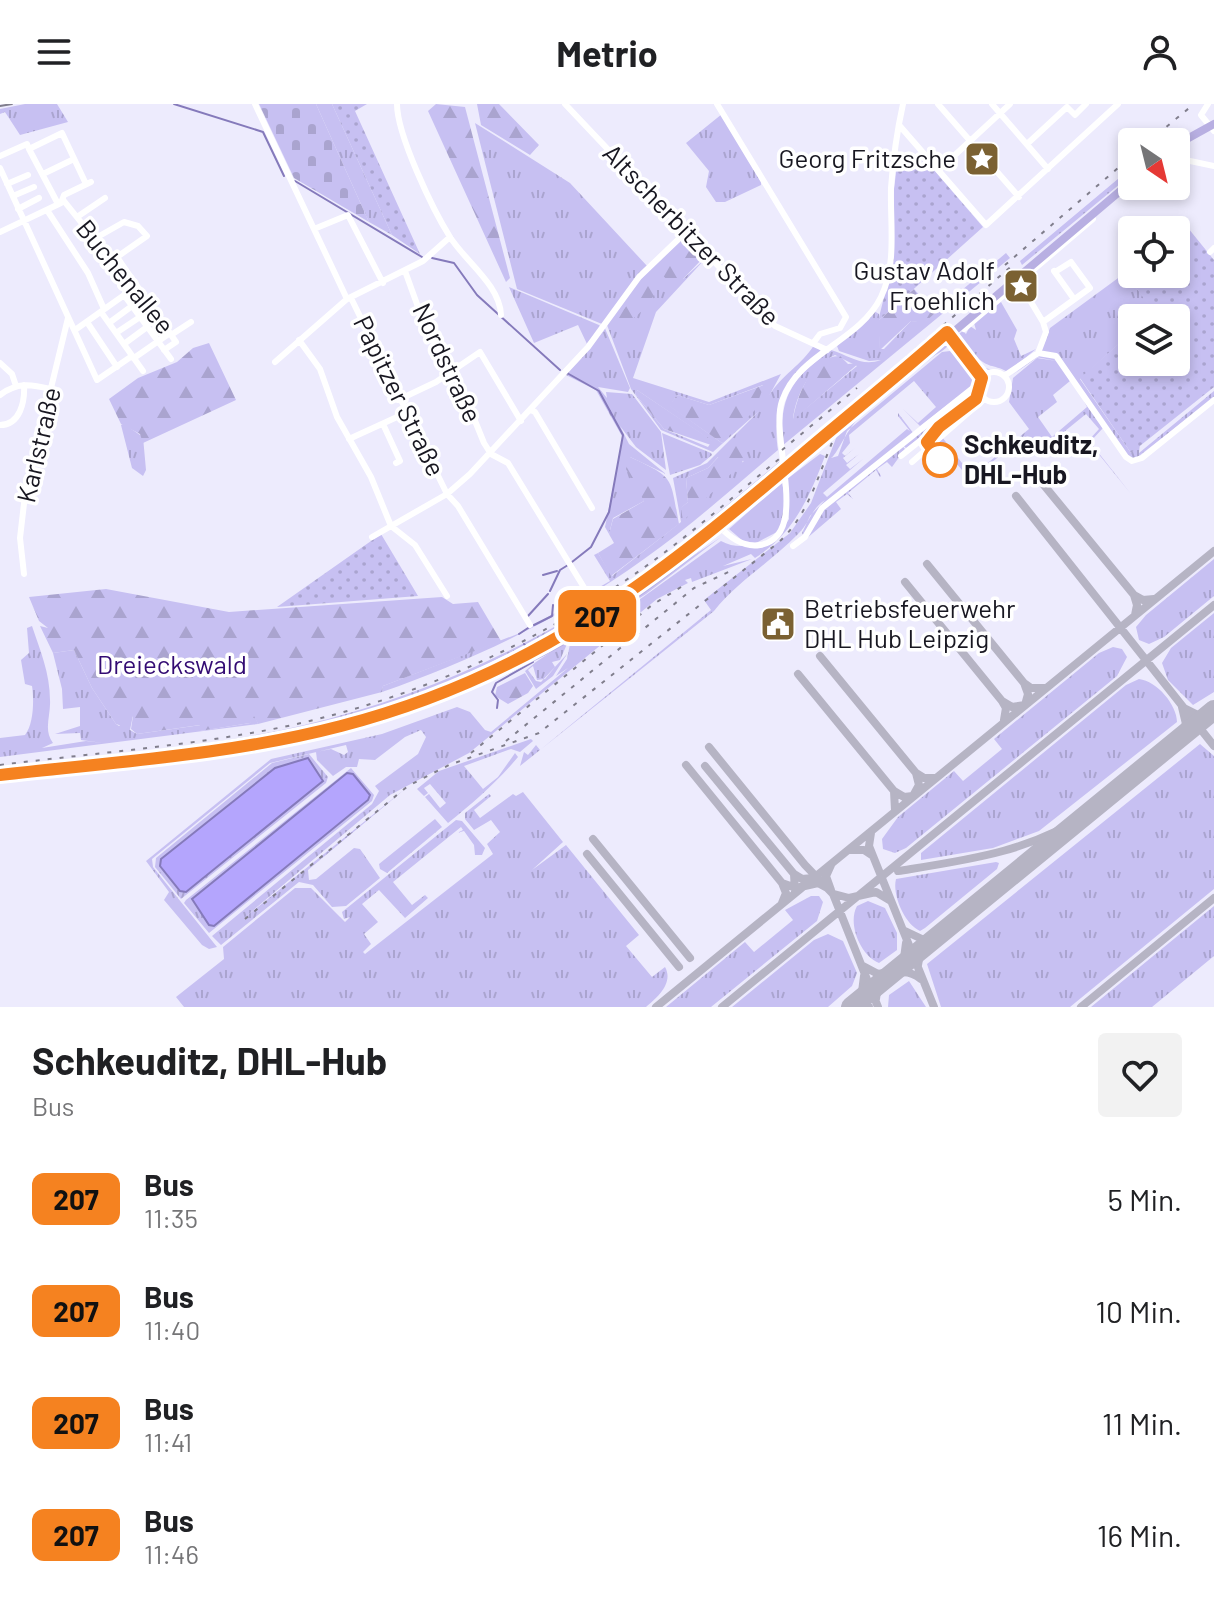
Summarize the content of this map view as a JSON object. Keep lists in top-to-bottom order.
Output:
{
  "streets": {
    "street": [
      "Altscherbitzer Straße",
      "Buchenallee",
      "Nordstraße",
      "Papitzer Straße",
      "Karlstraße"
    ]
  },
  "parks": ["Dreieckswald"],
  "places": {
    "place": ["Georg Fritzsche", "Gustav Adolf Froehlich"],
    "other": ["Schkeuditz, DHL-Hub"],
    "public building": ["Betriebsfeuerwehr DHL Hub Leipzig"]
  },
  "lines": ["bus line 207"],
  "north": "bottom right",
  "page": {
    "header": "Metrio",
    "on_map": "207",
    "heading": ["Schkeuditz, DHL-Hub", "Bus"],
    "list": [
      {
        "mark": "207",
        "name": "Bus",
        "note": "11:35",
        "value": "5 Min."
      },
      {
        "mark": "207",
        "name": "Bus",
        "note": "11:40",
        "value": "10 Min."
      },
      {
        "mark": "207",
        "name": "Bus",
        "note": "11:41",
        "value": "11 Min."
      },
      {
        "mark": "207",
        "name": "Bus",
        "note": "11:46",
        "value": "16 Min."
      }
    ]
  }
}
